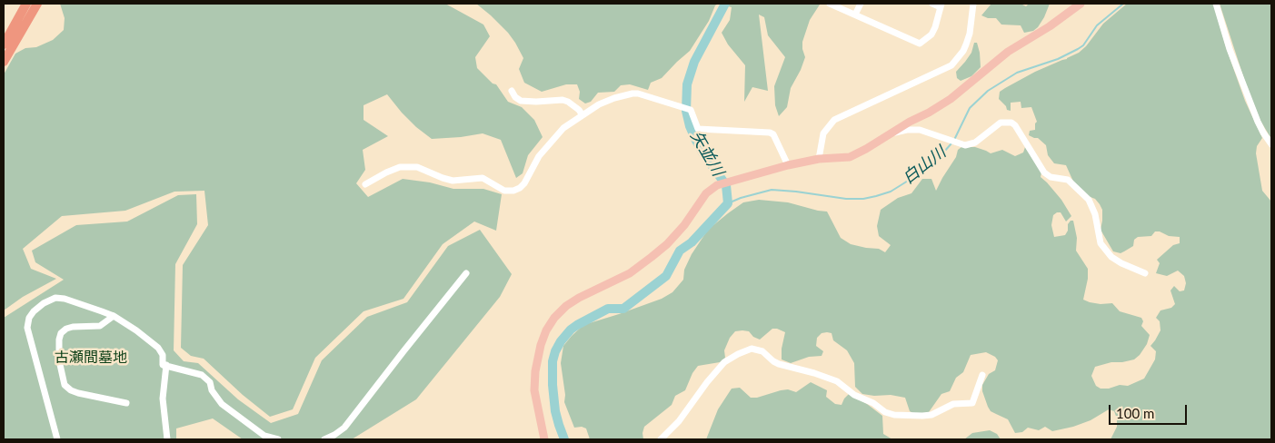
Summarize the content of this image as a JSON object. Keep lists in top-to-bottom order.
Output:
{
  "water": ["矢並川", "白山川"],
  "parks": ["古瀬間墓地"],
  "scale_bar": "100 m"
}
